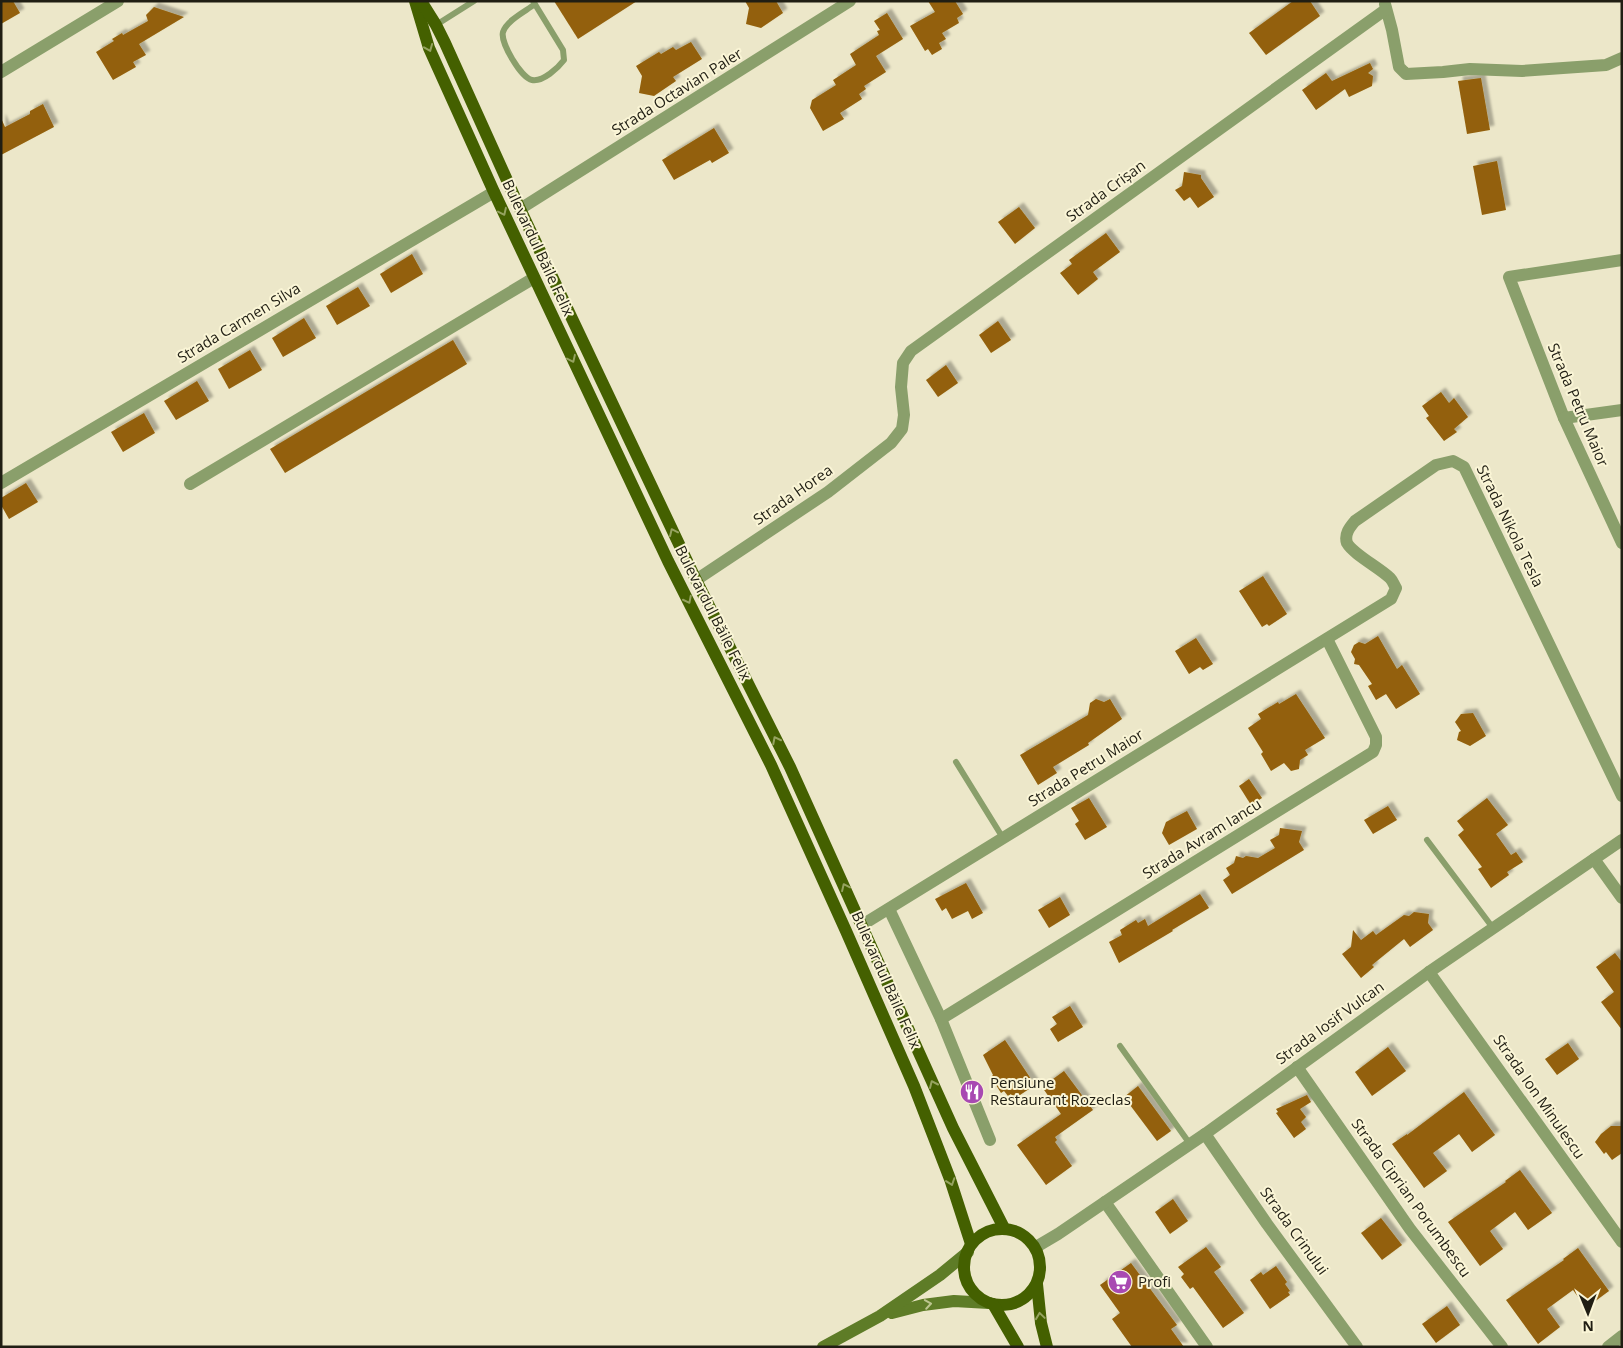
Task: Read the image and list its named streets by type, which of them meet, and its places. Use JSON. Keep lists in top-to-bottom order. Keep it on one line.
{"streets":{"main road":["Bulevardul Băile Felix"],"street":["Strada Octavian Paler","Strada Crișan","Strada Carmen Silva","Strada Petru Maior","Strada Horea","Strada Nikola Tesla","Strada Avram Iancu","Strada Iosif Vulcan","Strada Ion Minulescu","Strada Ciprian Porumbescu","Strada Crinului"]},"crossings":[["Strada Octavian Paler","Bulevardul Băile Felix"],["Strada Crișan","Strada Horea"],["Bulevardul Băile Felix","Strada Carmen Silva"],["Bulevardul Băile Felix","Strada Petru Maior"],["Bulevardul Băile Felix","Strada Horea"],["Bulevardul Băile Felix","Strada Iosif Vulcan"],["Strada Petru Maior","Strada Nikola Tesla"],["Strada Petru Maior","Strada Avram Iancu"],["Strada Nikola Tesla","Strada Avram Iancu"],["Strada Iosif Vulcan","Strada Ion Minulescu"],["Strada Iosif Vulcan","Strada Ciprian Porumbescu"],["Strada Iosif Vulcan","Strada Crinului"]],"places":{"restaurant":["Pensiune Restaurant Rozeclas"],"supermarket":["Profi"]},"north":"bottom"}
